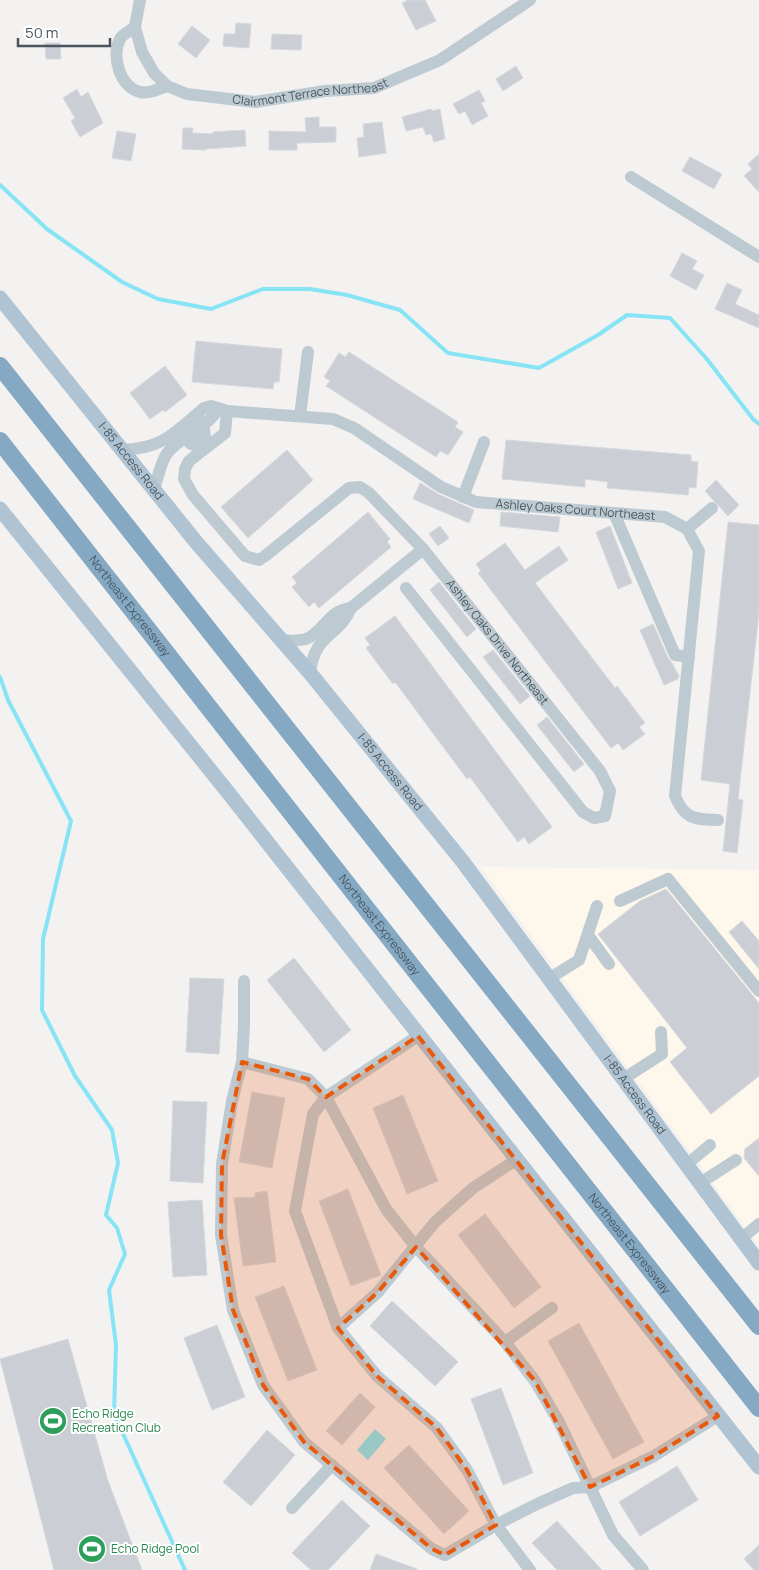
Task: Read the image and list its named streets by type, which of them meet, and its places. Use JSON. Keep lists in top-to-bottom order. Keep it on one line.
{"streets":{"highway":["Northeast Expressway"],"main road":["I-85 Access Road"],"street":["Clairmont Terrace Northeast","Ashley Oaks Court Northeast","Ashley Oaks Drive Northeast"]},"crossings":[["I-85 Access Road","Ashley Oaks Court Northeast"],["Ashley Oaks Court Northeast","Ashley Oaks Drive Northeast"]],"places":{"sports":["Echo Ridge Recreation Club","Echo Ridge Pool"]},"scale_bar":"50 m"}
